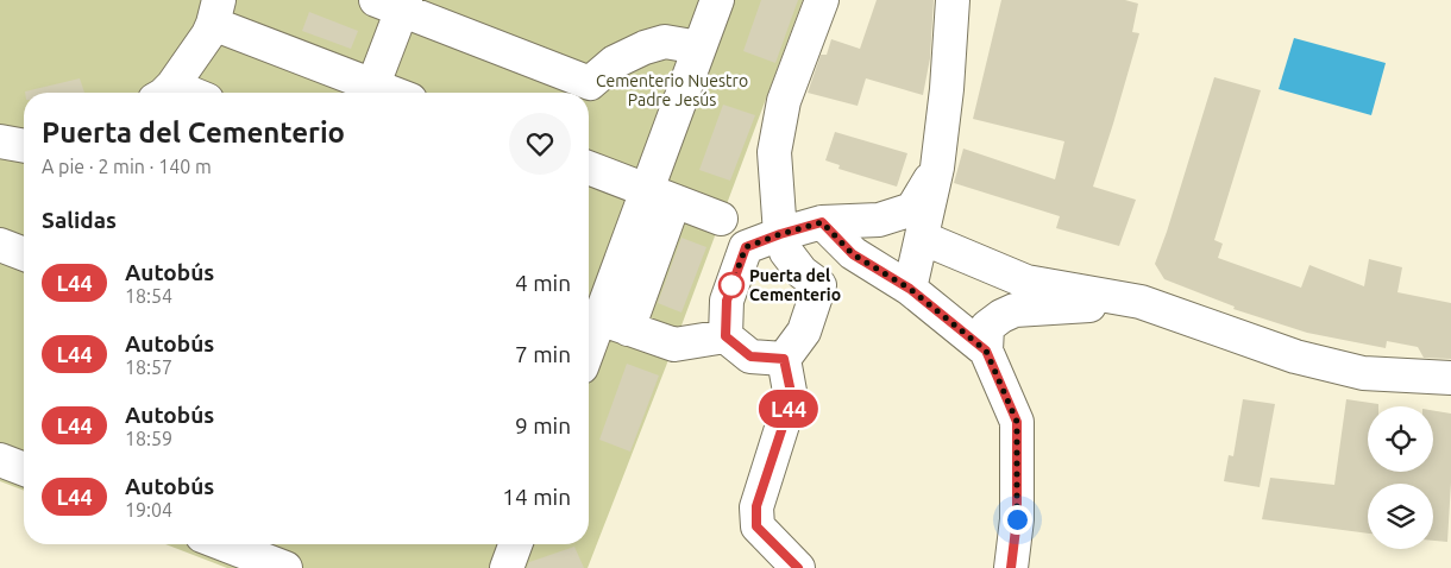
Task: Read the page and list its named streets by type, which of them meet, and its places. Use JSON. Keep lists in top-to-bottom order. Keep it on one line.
{"parks":["Cementerio Nuestro Padre Jesús"],"places":["Puerta del Cementerio"],"lines":["bus line L44"],"page":{"on_map":"L44","heading":[["Puerta del Cementerio","A pie · 2 min · 140 m"],"Salidas"],"list":[{"mark":"L44","name":"Autobús","note":"18:54","value":"4 min"},{"mark":"L44","name":"Autobús","note":"18:57","value":"7 min"},{"mark":"L44","name":"Autobús","note":"18:59","value":"9 min"},{"mark":"L44","name":"Autobús","note":"19:04","value":"14 min"}]}}
